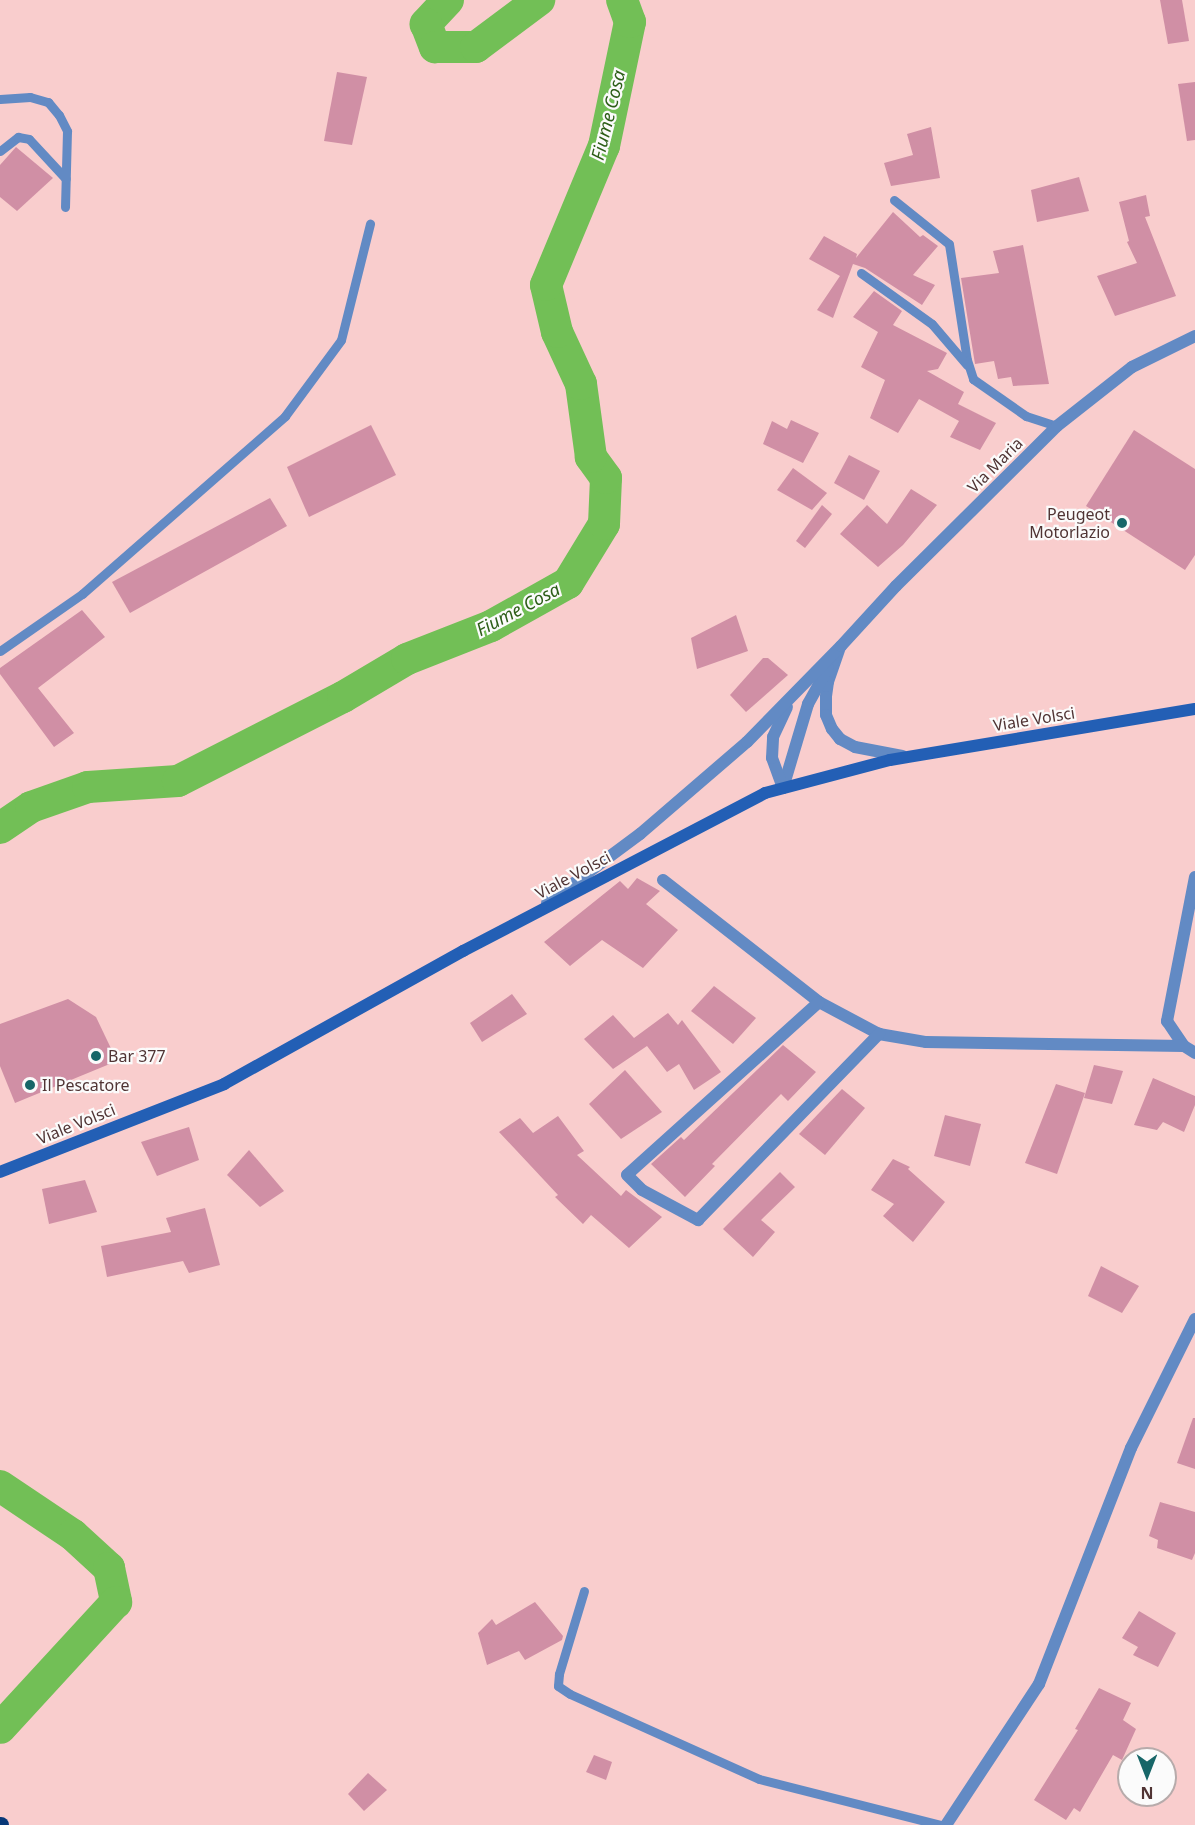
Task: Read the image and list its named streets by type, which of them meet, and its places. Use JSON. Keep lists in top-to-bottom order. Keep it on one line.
{"streets":{"main road":["Viale Volsci"],"street":["Via Maria"]},"water":["Fiume Cosa"],"places":["Peugeot Motorlazio","Bar 377","Il Pescatore"],"north":"bottom"}
